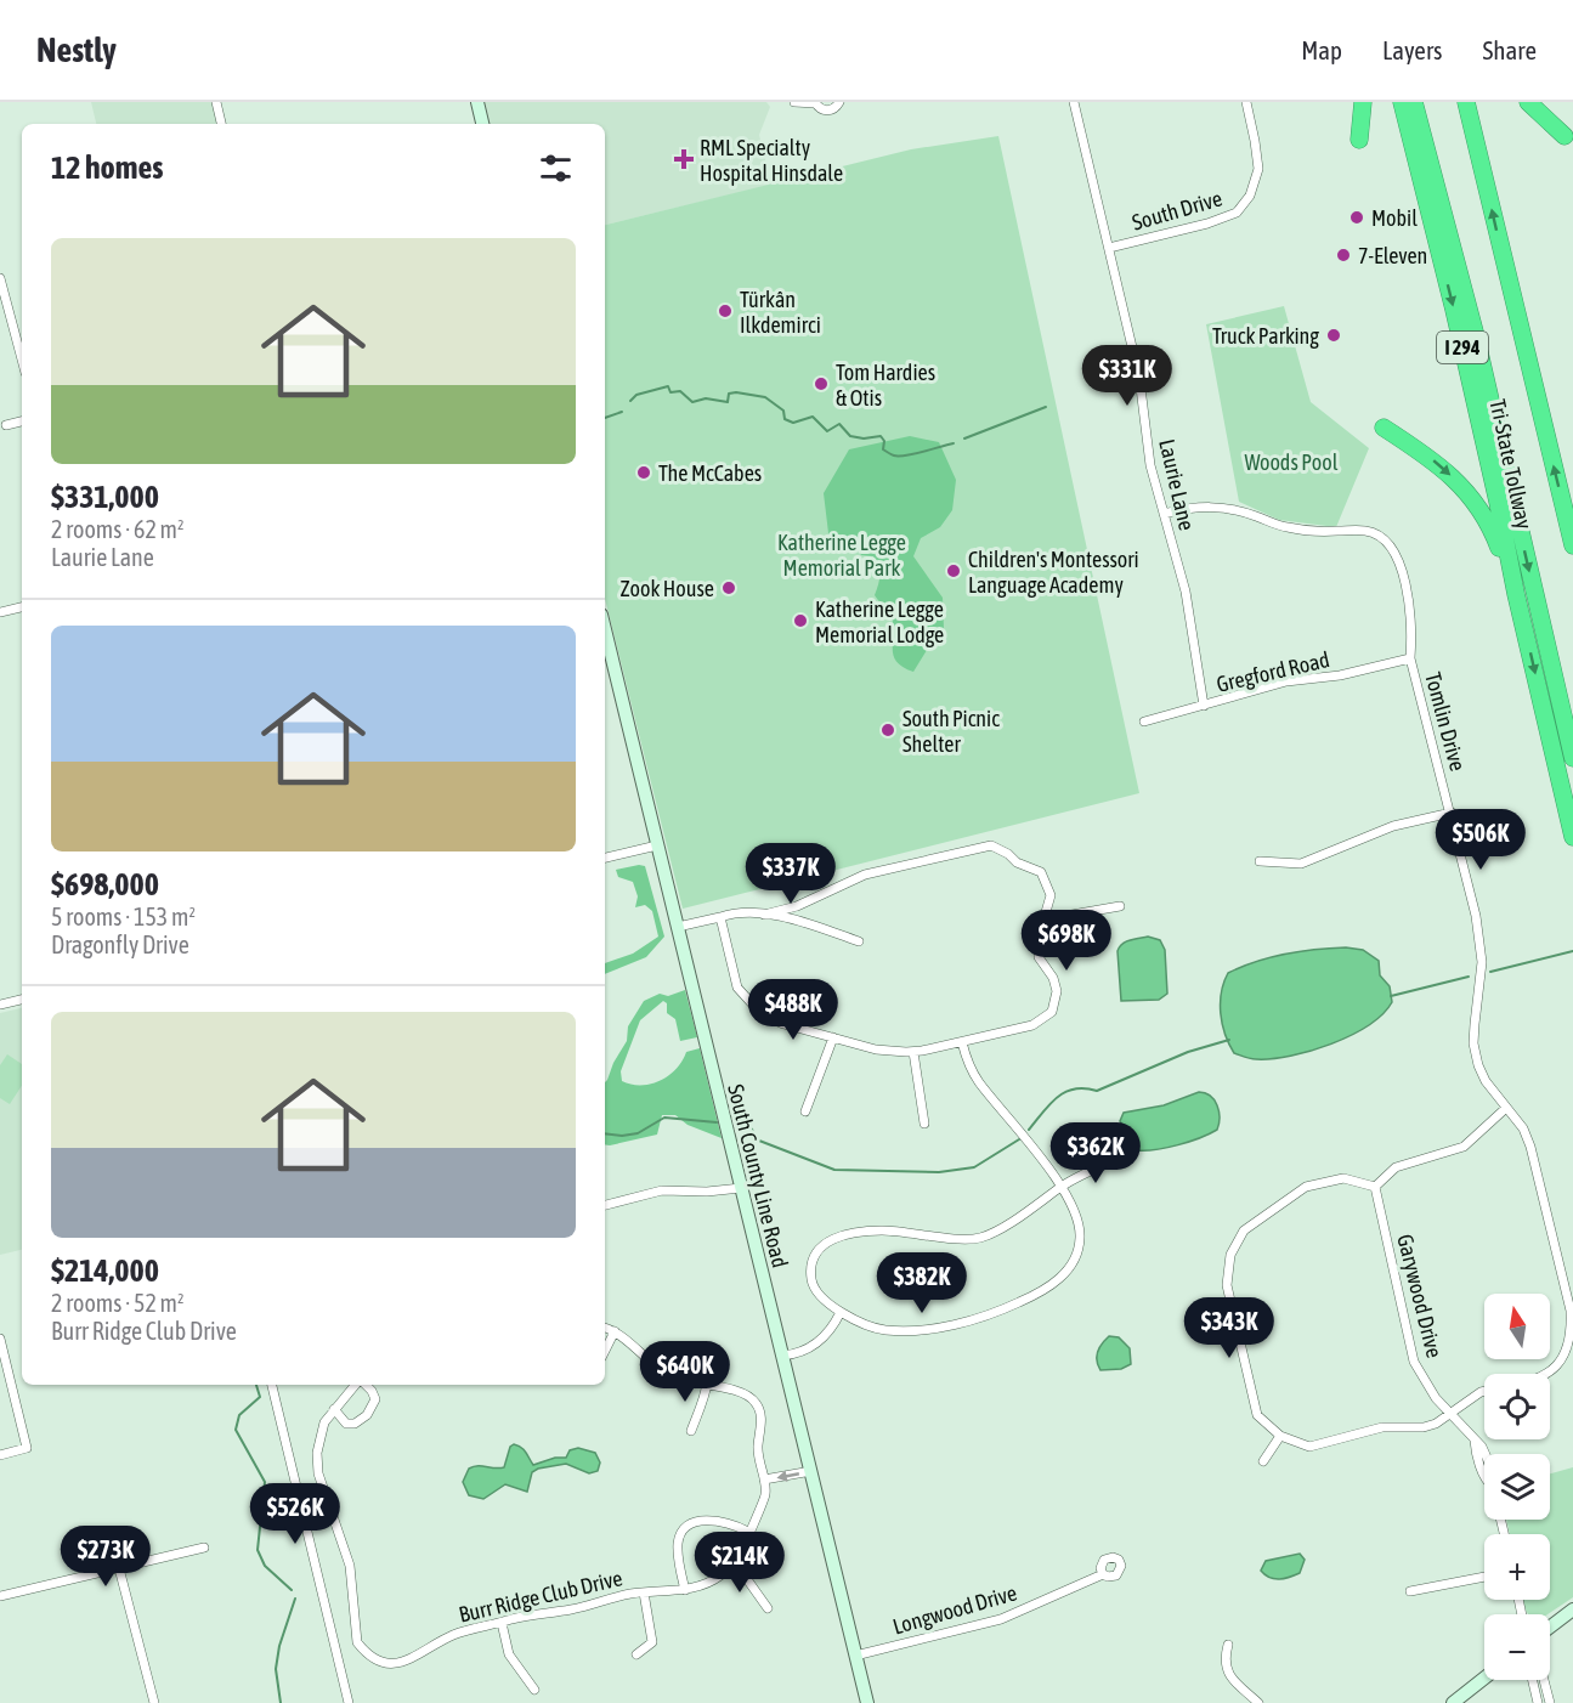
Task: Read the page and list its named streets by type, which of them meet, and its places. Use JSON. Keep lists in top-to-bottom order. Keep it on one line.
{"streets":{"highway":["I 294","Tri-State Tollway"],"main road":["South County Line Road"],"street":["South Drive","Laurie Lane","Gregford Road","Tomlin Drive","Garywood Drive","Burr Ridge Club Drive","Longwood Drive"]},"crossings":[["South Drive","Laurie Lane"],["Laurie Lane","Gregford Road"],["Laurie Lane","Tomlin Drive"],["Gregford Road","Tomlin Drive"],["South County Line Road","Longwood Drive"]],"parks":["Woods Pool","Katherine Legge Memorial Park"],"places":{"health":["RML Specialty Hospital Hinsdale"],"other":["Mobil","7-Eleven","Türkân Ilkdemirci","Truck Parking","Tom Hardies & Otis","The McCabes","Children's Montessori Language Academy","Zook House","Katherine Legge Memorial Lodge","South Picnic Shelter"]},"north":"top","page":{"header":"Nestly","nav":["Map","Layers","Share"],"heading":"12 homes","list":[{"name":"$331,000","note":"2 rooms · 62 m² · Laurie Lane"},{"name":"$698,000","note":"5 rooms · 153 m² · Dragonfly Drive"},{"name":"$214,000","note":"2 rooms · 52 m² · Burr Ridge Club Drive"}],"price":["$331K","$506K","$337K","$698K","$488K","$362K","$382K","$343K","$640K","$526K","$273K","$214K"],"map_buttons":["+","−"]}}
